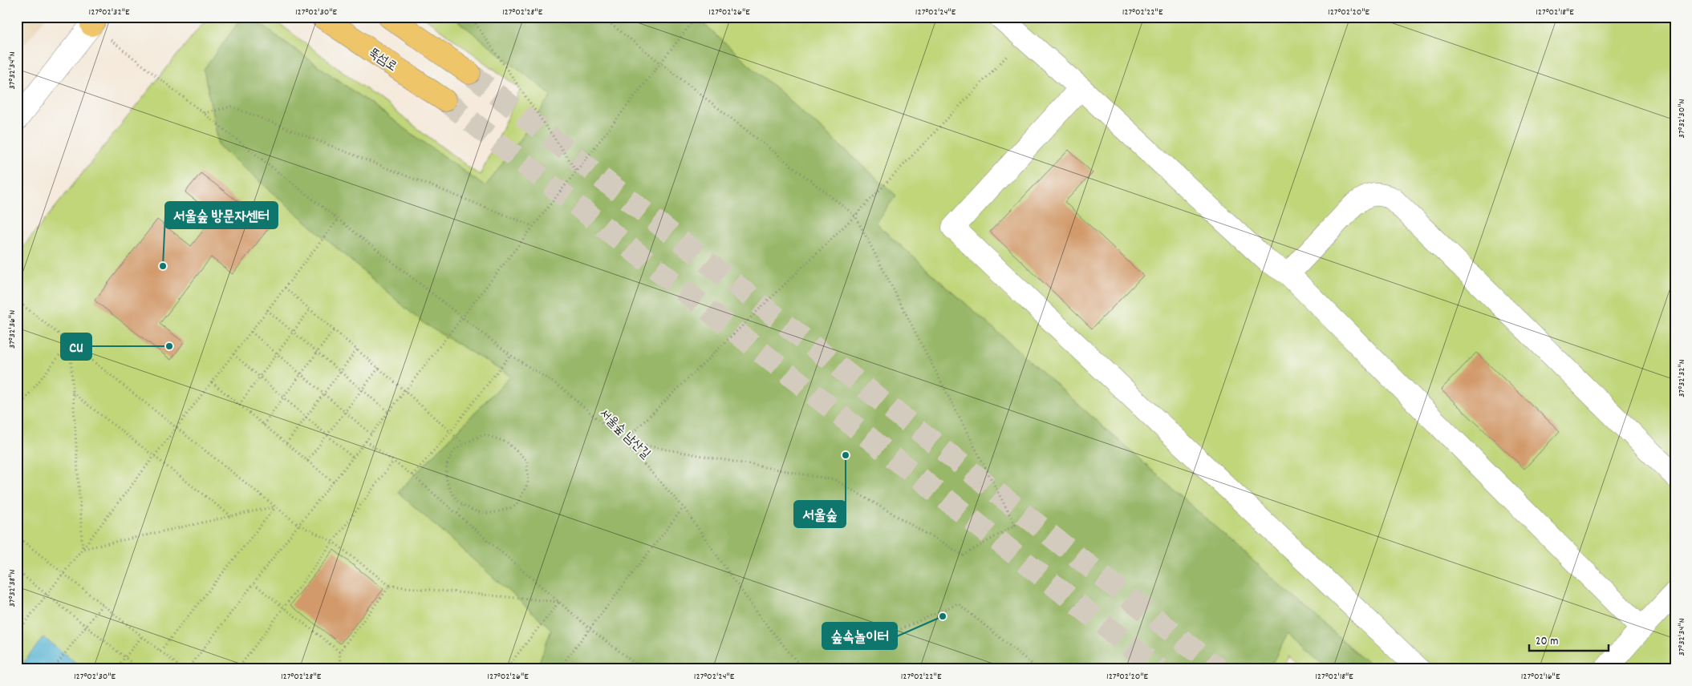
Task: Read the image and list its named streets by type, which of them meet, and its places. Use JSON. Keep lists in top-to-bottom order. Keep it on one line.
{"streets":{"main road":["뚝섬로"],"path":["서울숲 남산길"]},"places":["서울숲 방문자센터","CU","서울숲","숲속놀이터"],"scale_bar":"20 m","coordinates":["127°02'32\"E","127°02'30\"E","127°02'28\"E","127°02'26\"E","127°02'24\"E","127°02'22\"E","127°02'20\"E","127°02'18\"E","37°32'34\"N","37°32'30\"N","37°32'36\"N","37°32'32\"N","37°32'38\"N","127°02'16\"E"]}
